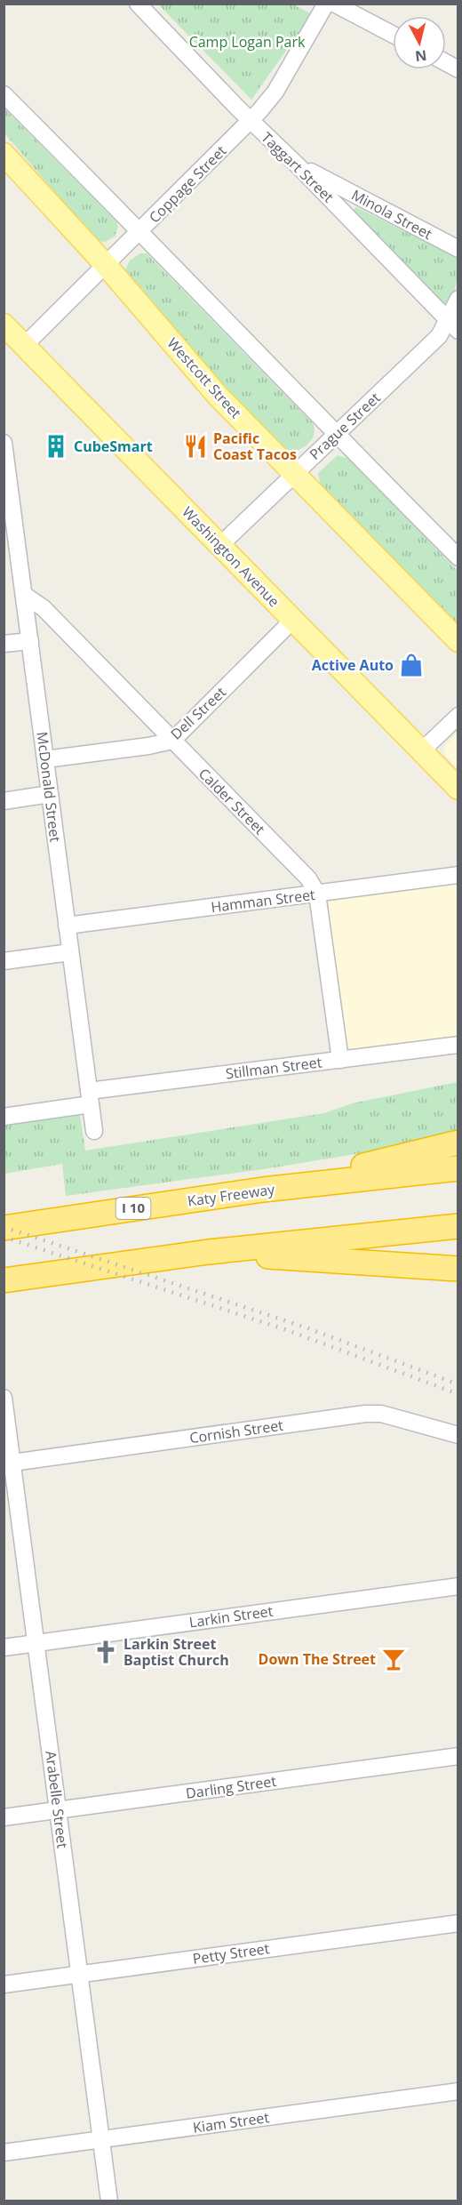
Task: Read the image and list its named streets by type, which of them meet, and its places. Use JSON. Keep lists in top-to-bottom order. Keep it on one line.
{"streets":{"highway":["Katy Freeway","I 10"],"main road":["Westcott Street","Washington Avenue"],"street":["Taggart Street","Coppage Street","Minola Street","Prague Street","Dell Street","McDonald Street","Calder Street","Hamman Street","Stillman Street","Cornish Street","Larkin Street","Darling Street","Arabelle Street","Petty Street","Kiam Street"]},"crossings":[["Taggart Street","Coppage Street"],["Taggart Street","Minola Street"],["Taggart Street","Prague Street"],["Coppage Street","Westcott Street"],["Coppage Street","Washington Avenue"],["Westcott Street","Prague Street"],["Prague Street","Washington Avenue"],["Washington Avenue","Dell Street"],["Dell Street","McDonald Street"],["Dell Street","Calder Street"],["McDonald Street","Calder Street"],["McDonald Street","Hamman Street"],["McDonald Street","Stillman Street"],["Calder Street","Hamman Street"],["Calder Street","Stillman Street"],["Cornish Street","Arabelle Street"],["Larkin Street","Arabelle Street"],["Darling Street","Arabelle Street"],["Arabelle Street","Petty Street"],["Arabelle Street","Kiam Street"]],"parks":["Camp Logan Park"],"places":{"building":["CubeSmart"],"restaurant":["Pacific Coast Tacos"],"shop":["Active Auto"],"church":["Larkin Street Baptist Church"],"bar":["Down The Street"]},"north":"bottom"}
